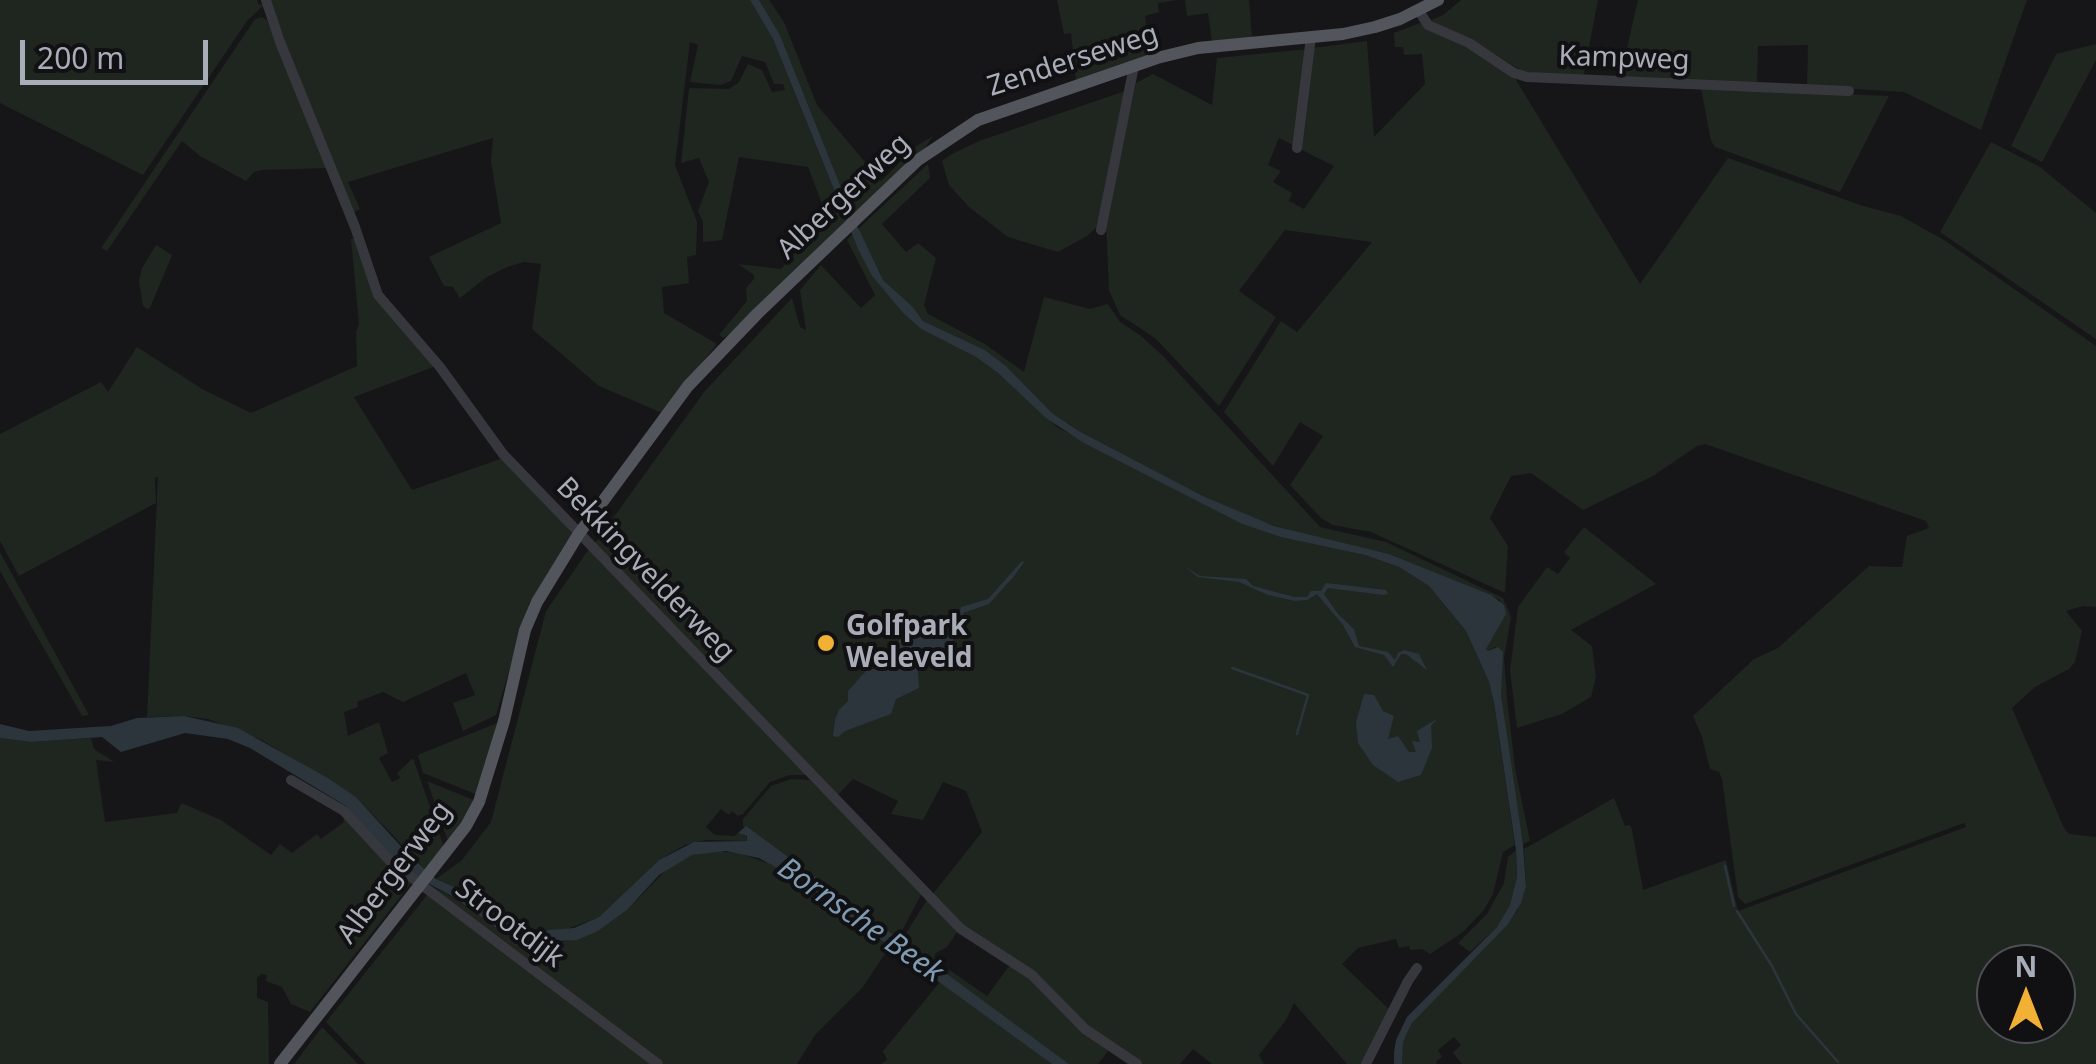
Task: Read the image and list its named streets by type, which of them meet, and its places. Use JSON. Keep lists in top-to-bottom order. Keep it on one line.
{"streets":{"main road":["Zenderseweg","Albergerweg"],"street":["Kampweg","Bekkingvelderweg","Strootdijk"]},"crossings":[["Kampweg","Zenderseweg"],["Zenderseweg","Albergerweg"],["Albergerweg","Bekkingvelderweg"],["Albergerweg","Strootdijk"]],"water":["Bornsche Beek"],"places":["Golfpark Weleveld"],"scale_bar":"200 m","north":"top"}
